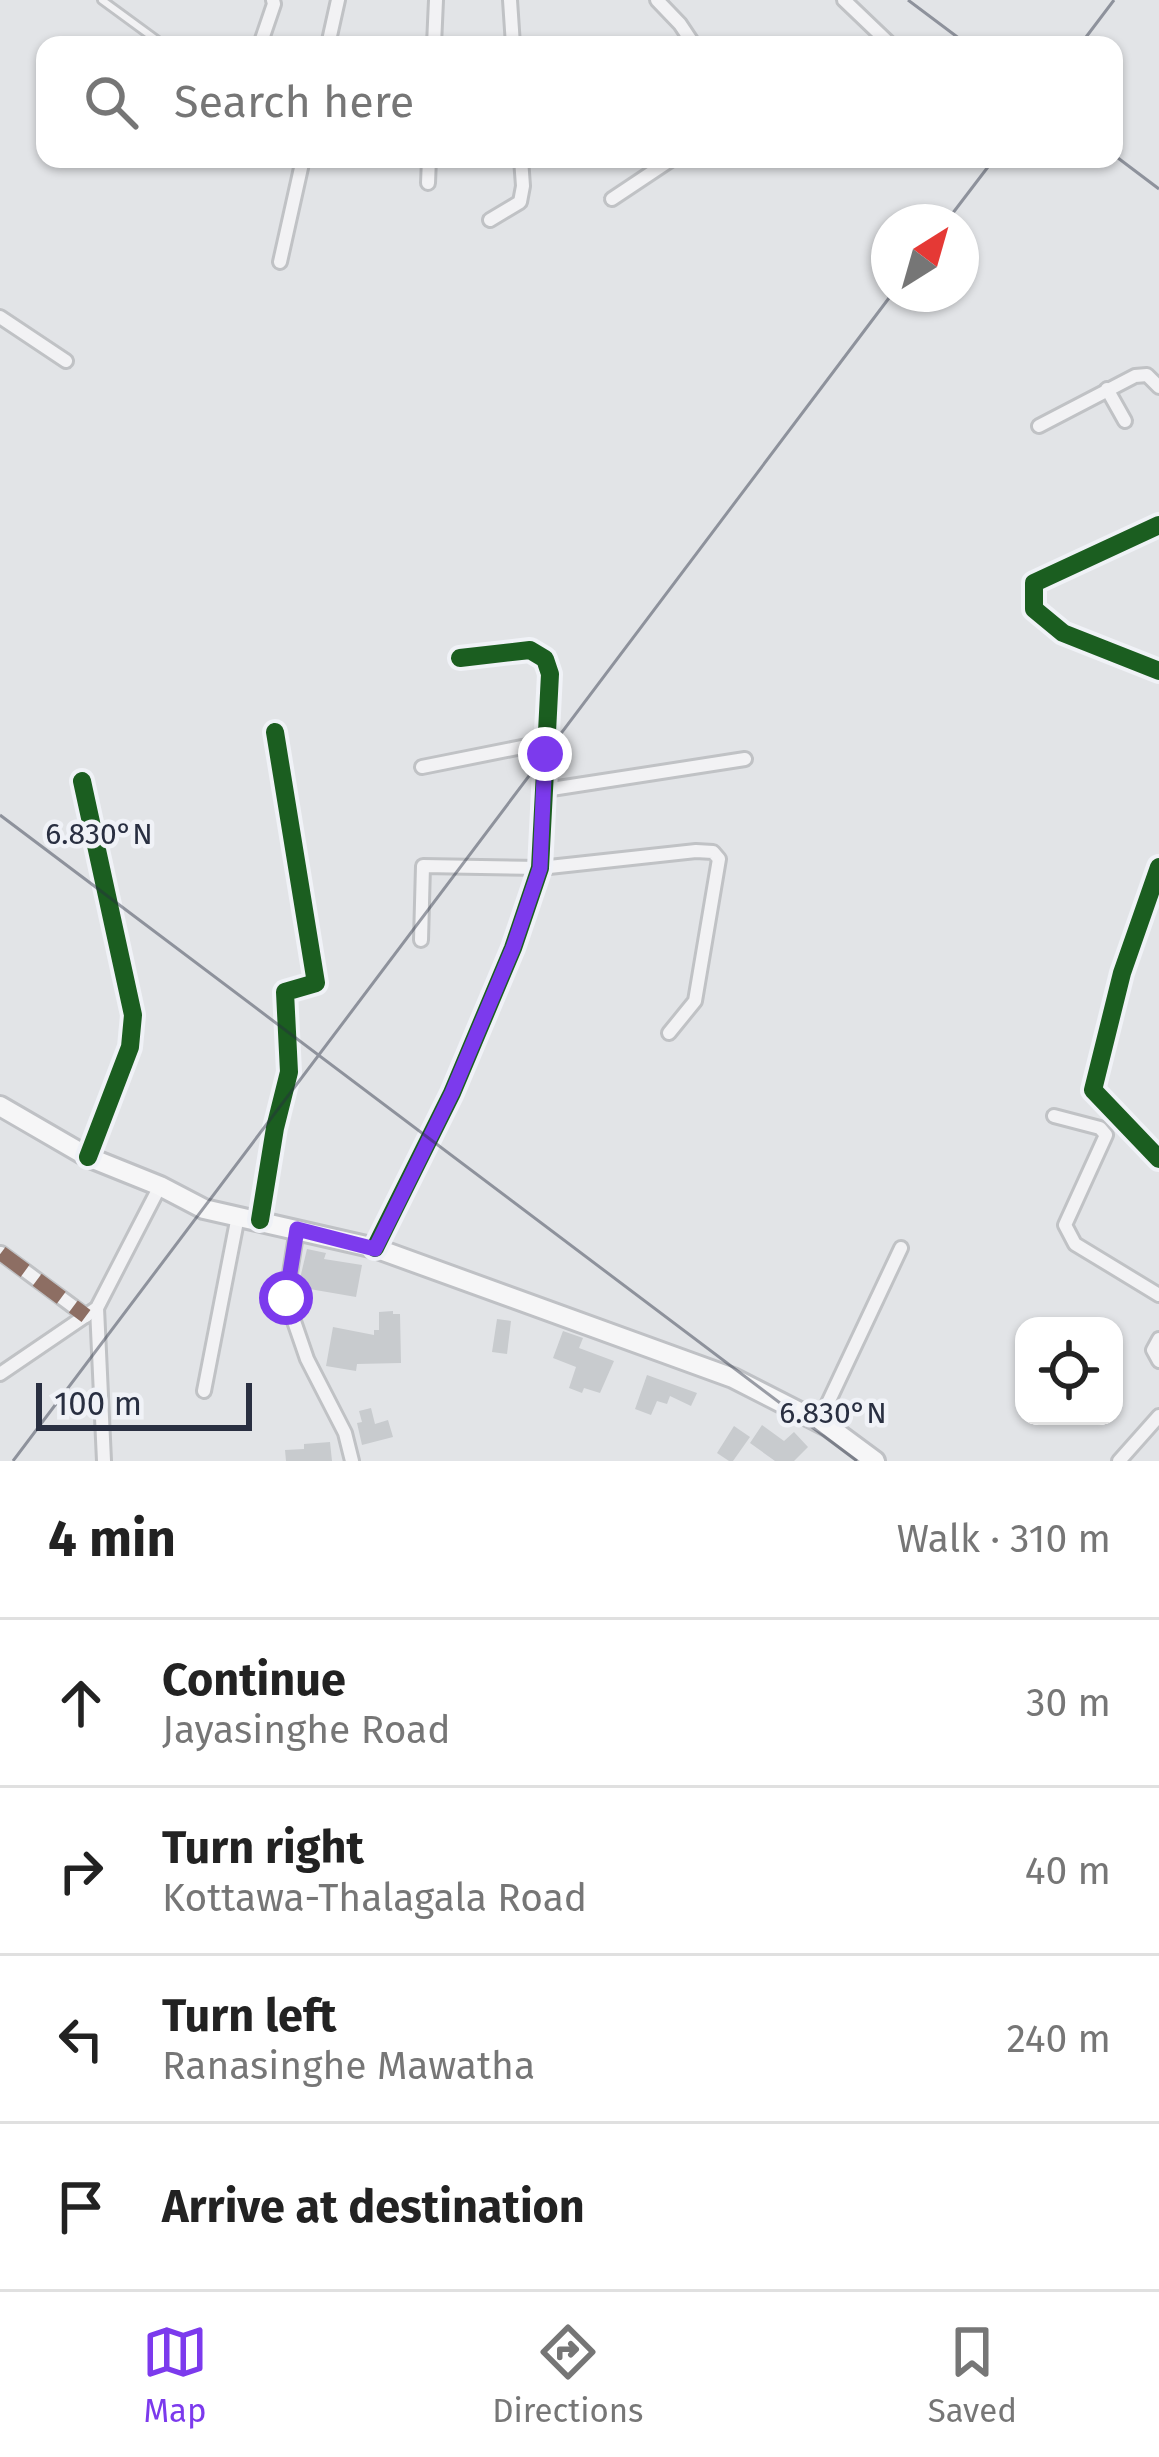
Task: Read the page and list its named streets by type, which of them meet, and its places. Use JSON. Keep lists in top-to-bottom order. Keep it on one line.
{"scale_bar":"100 m","north":"top right","page":{"search":"Search here","scale":"100 m","heading":["4 min","Walk · 310 m"],"list":[["Continue","Jayasinghe Road","30 m"],["Turn right","Kottawa-Thalagala Road","40 m"],["Turn left","Ranasinghe Mawatha","240 m"],"Arrive at destination"],"nav":["Map","Directions","Saved"]},"coordinates":["6.830°N"]}
